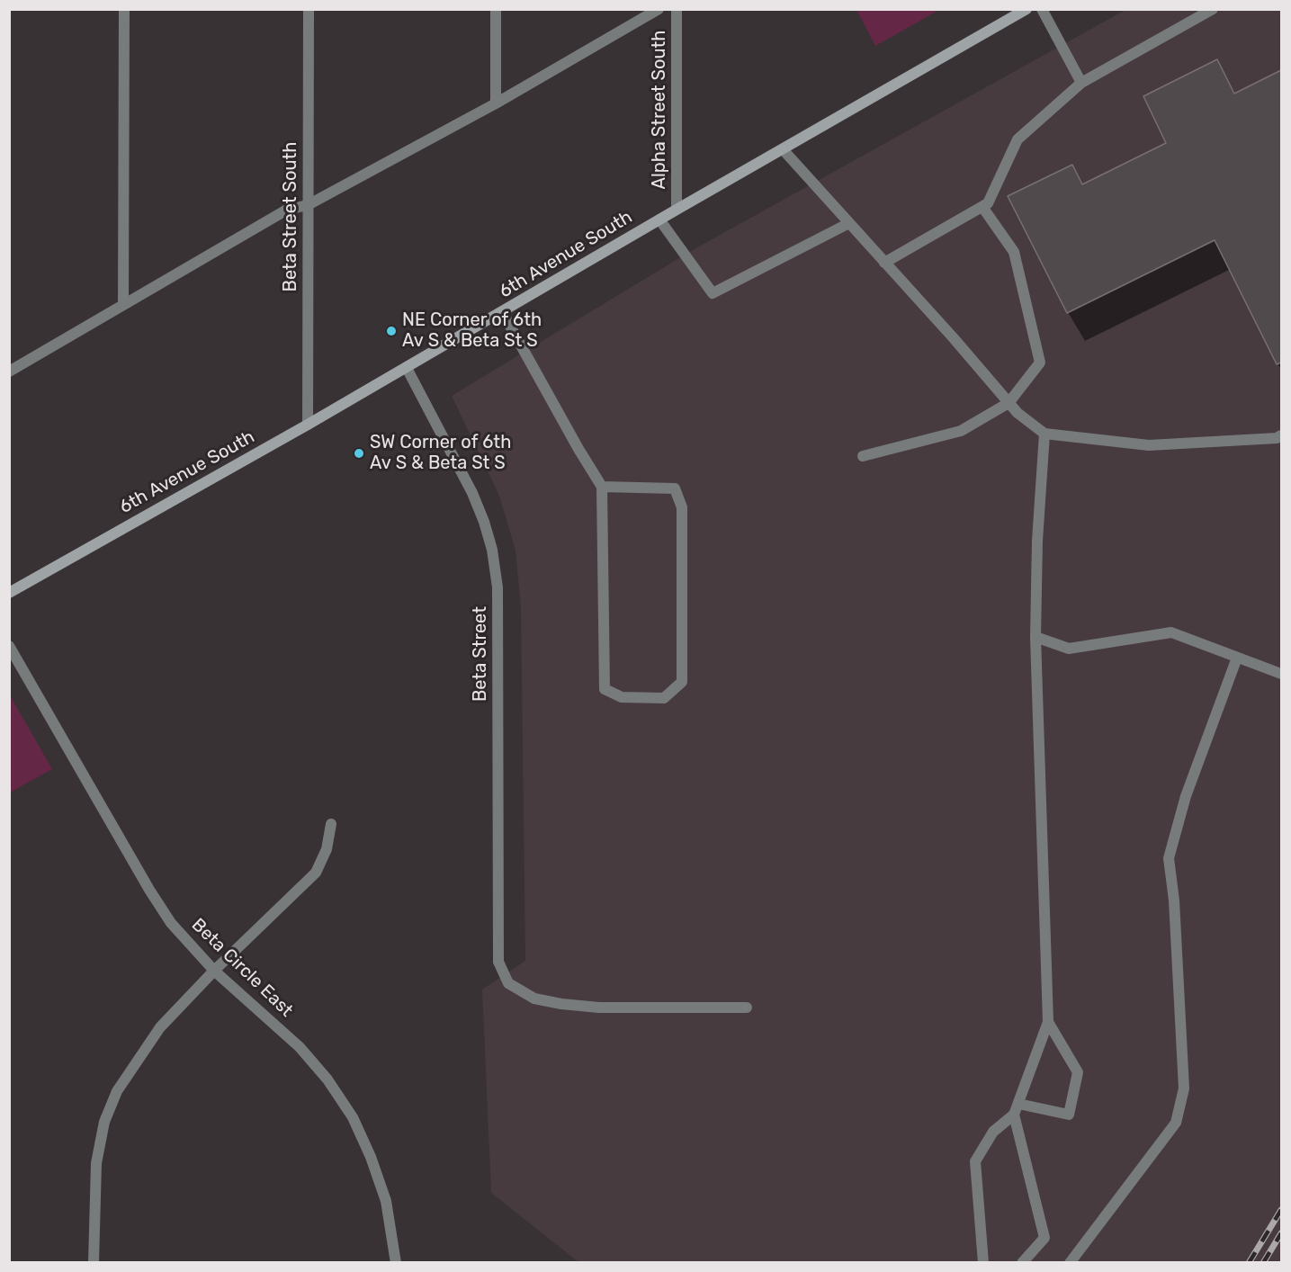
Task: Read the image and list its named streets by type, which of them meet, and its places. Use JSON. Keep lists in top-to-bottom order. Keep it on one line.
{"streets":{"main road":["6th Avenue South"],"street":["Alpha Street South","Beta Street South","Beta Street","Beta Circle East"]},"crossings":[["Alpha Street South","6th Avenue South"],["Beta Street South","6th Avenue South"],["6th Avenue South","Beta Street"]],"places":["NE Corner of 6th Av S & Beta St S","SW Corner of 6th Av S & Beta St S"]}
